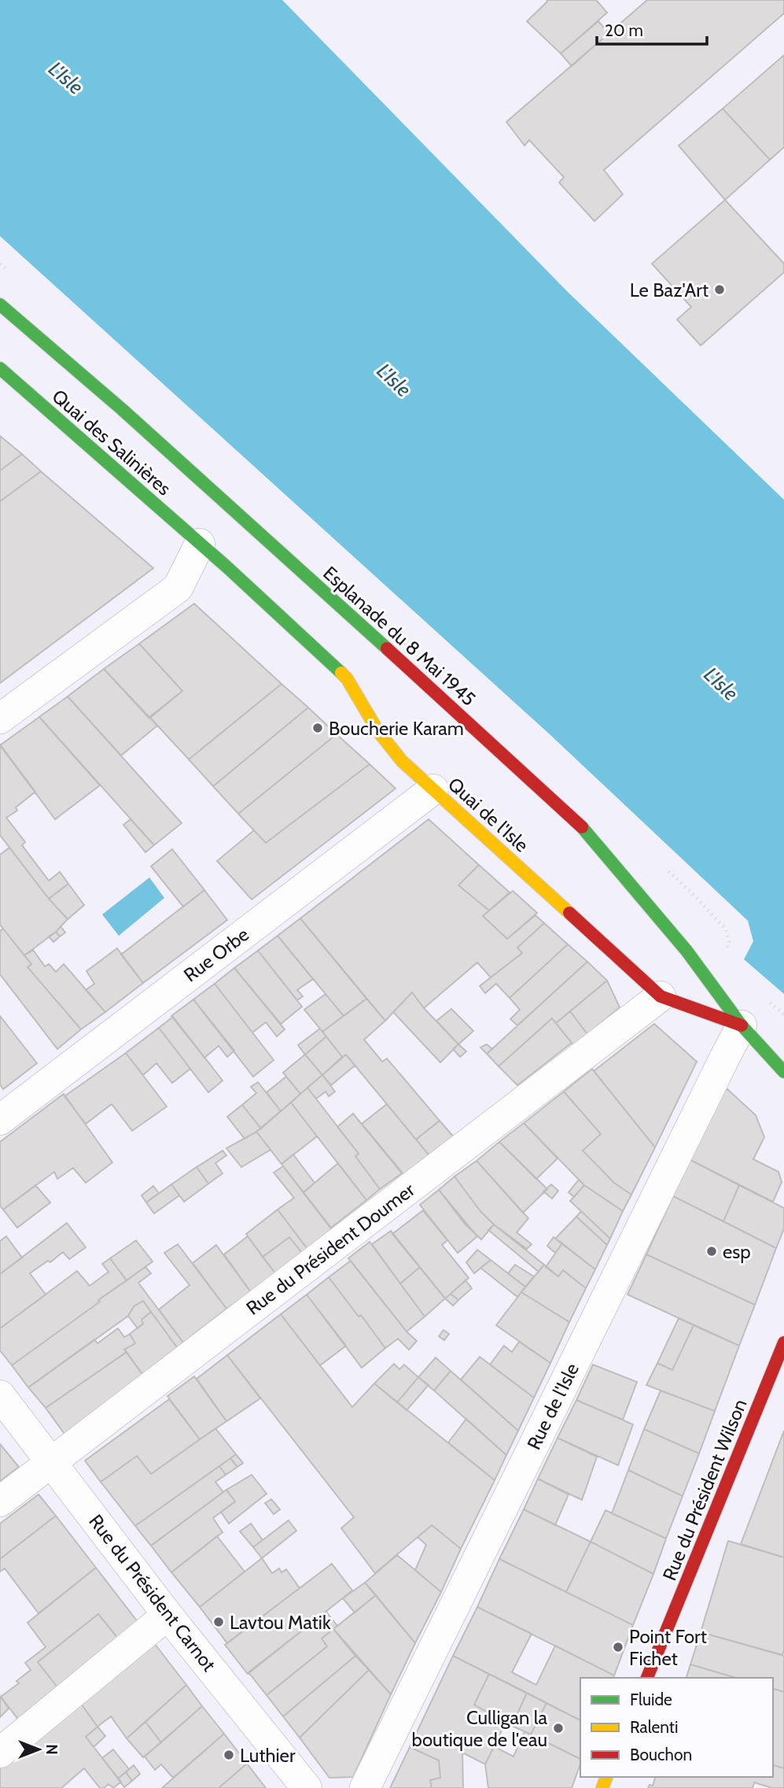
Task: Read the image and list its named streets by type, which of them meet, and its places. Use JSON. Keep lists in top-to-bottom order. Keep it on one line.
{"streets":{"main road":["Quai des Salinières","Esplanade du 8 Mai 1945","Quai de l'Isle","Rue du Président Wilson"],"street":["Rue Orbe","Rue du Président Doumer","Rue de l'Isle","Rue du Président Carnot"]},"crossings":[["Quai des Salinières","Quai de l'Isle"],["Esplanade du 8 Mai 1945","Quai de l'Isle"],["Esplanade du 8 Mai 1945","Rue de l'Isle"],["Quai de l'Isle","Rue Orbe"],["Quai de l'Isle","Rue du Président Doumer"],["Quai de l'Isle","Rue de l'Isle"],["Rue du Président Doumer","Rue du Président Carnot"]],"water":["L'Isle"],"places":["Le Baz'Art","Boucherie Karam","esp","Lavtou Matik","Point Fort Fichet","Culligan la boutique de l'eau","Luthier"],"legend":["Fluide","Ralenti","Bouchon"],"scale_bar":"20 m","north":"right"}
